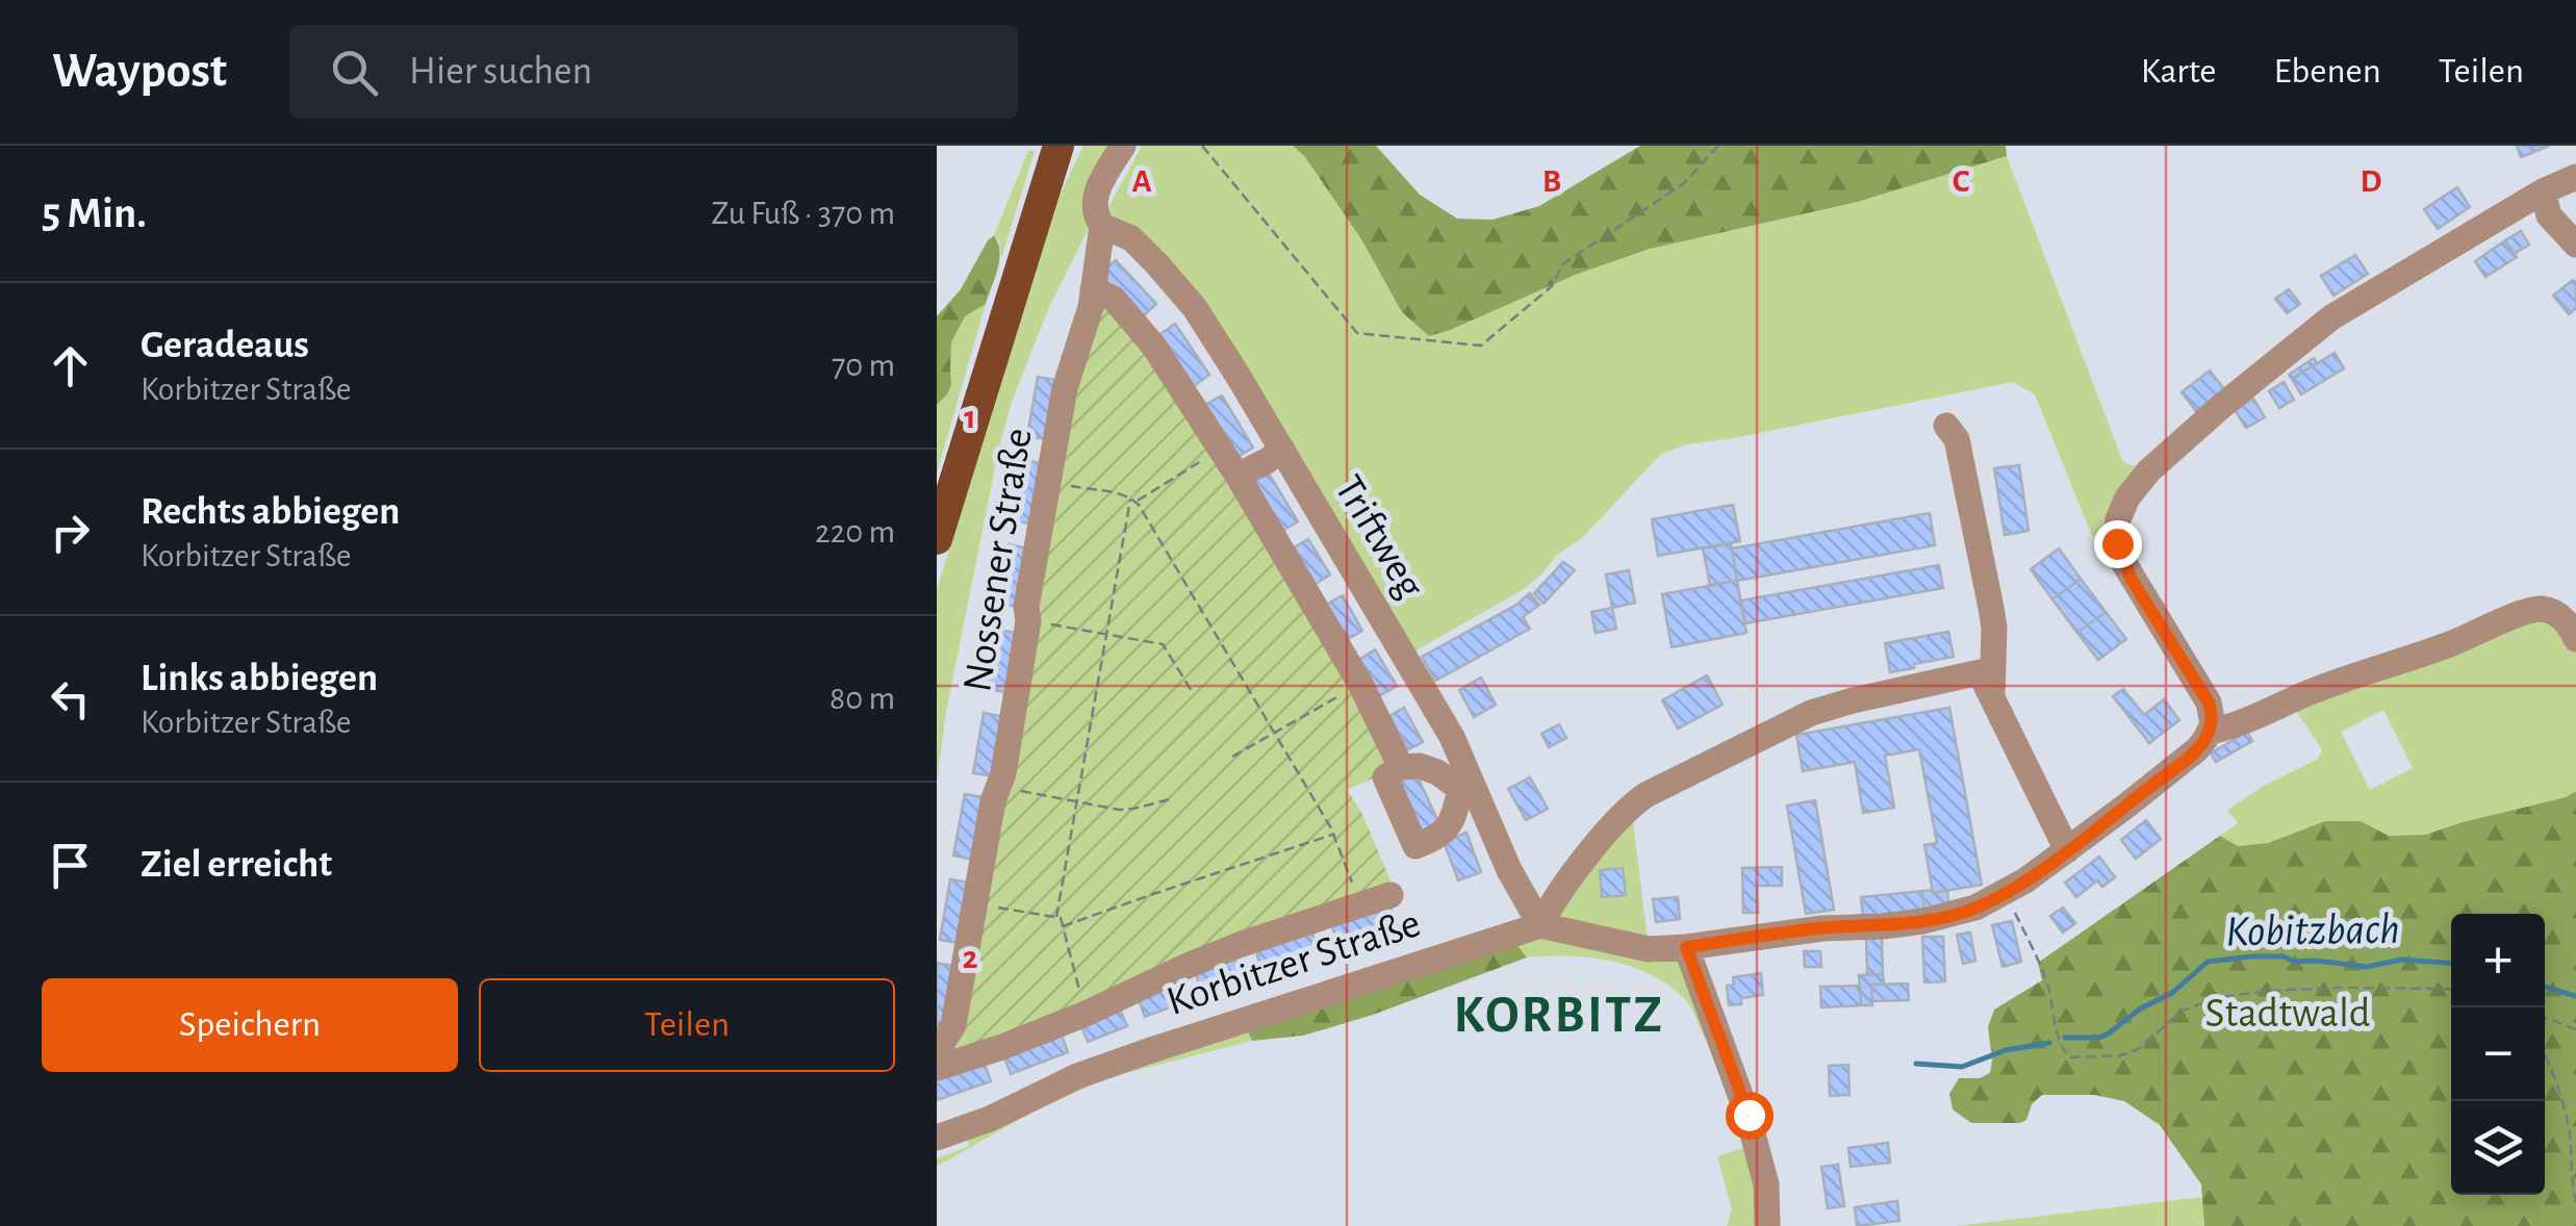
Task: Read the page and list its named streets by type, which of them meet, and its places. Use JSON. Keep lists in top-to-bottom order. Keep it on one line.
{"streets":{"street":["Triftweg","Nossener Straße","Korbitzer Straße"]},"crossings":[["Triftweg","Nossener Straße"],["Triftweg","Korbitzer Straße"]],"districts":["KORBITZ"],"water":["Kobitzbach"],"parks":["Stadtwald"],"page":{"header":"Waypost","search":"Hier suchen","nav":["Karte","Ebenen","Teilen"],"heading":["5 Min.","Zu Fuß · 370 m"],"list":[["Geradeaus","Korbitzer Straße","70 m"],["Rechts abbiegen","Korbitzer Straße","220 m"],["Links abbiegen","Korbitzer Straße","80 m"],"Ziel erreicht"],"map_buttons":["+","−"],"buttons":["Speichern","Teilen"]},"grid":{"columns":["A","B","C","D"],"rows":["1","2"]}}
